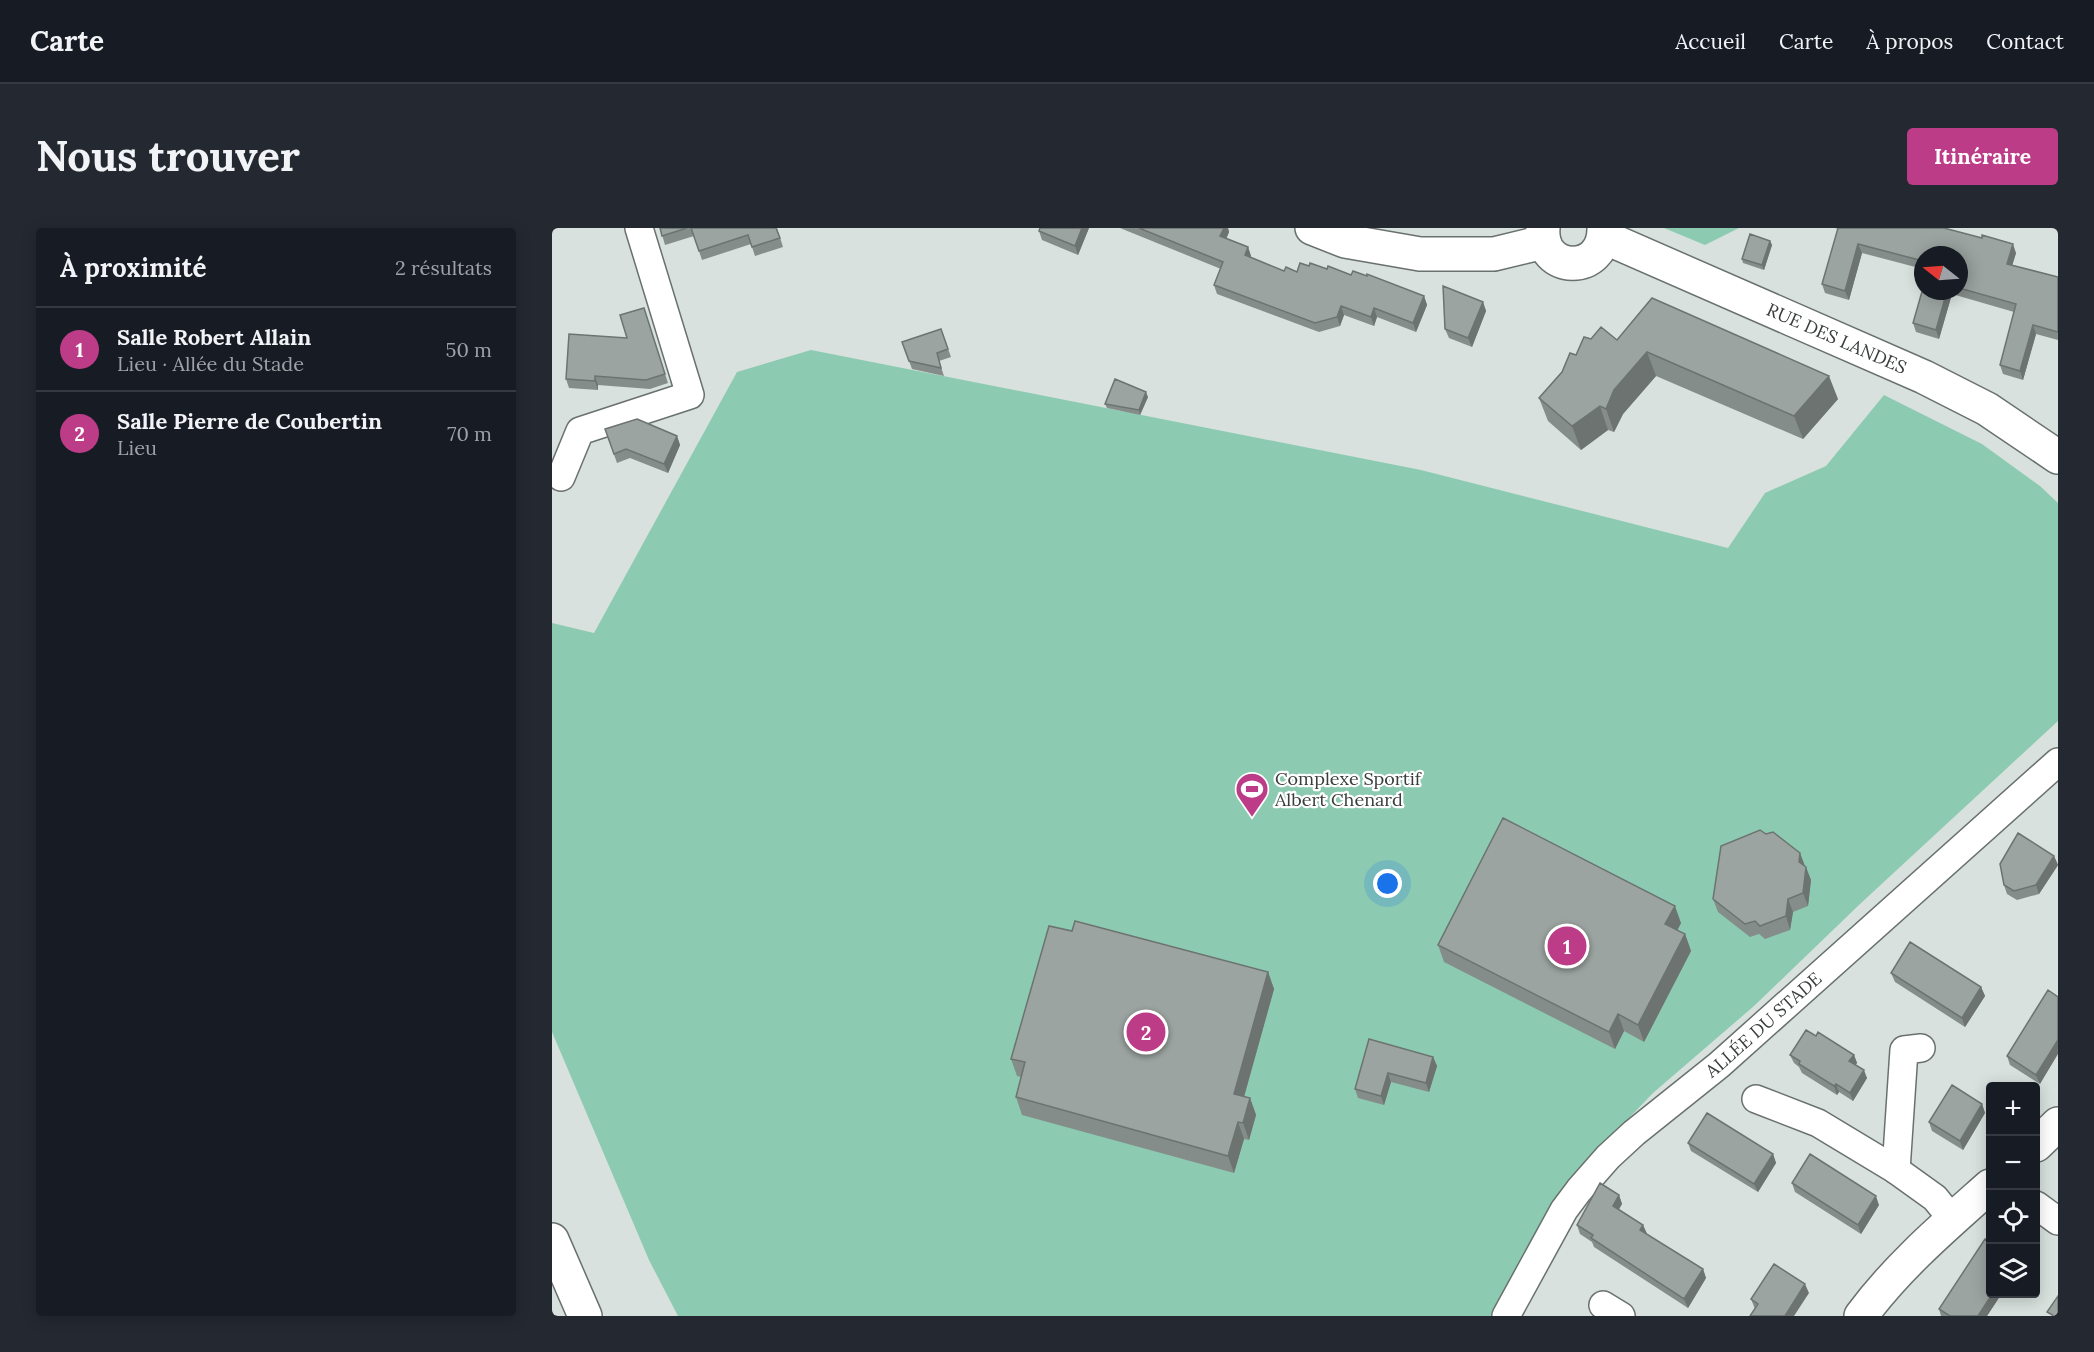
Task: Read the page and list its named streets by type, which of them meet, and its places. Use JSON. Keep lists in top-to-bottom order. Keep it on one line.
{"streets":{"main road":["RUE DES LANDES"],"street":["ALLÉE DU STADE"]},"places":{"sports":["Complexe Sportif Albert Chenard"]},"north":"left","page":{"header":"Carte","nav":["Accueil","Carte","À propos","Contact"],"buttons":"Itinéraire","title":"Nous trouver","heading":["À proximité","2 résultats"],"list":[{"mark":"1","name":"Salle Robert Allain","note":"Lieu · Allée du Stade","value":"50 m"},{"mark":"2","name":"Salle Pierre de Coubertin","note":"Lieu","value":"70 m"}],"pins":["1","2"],"map_buttons":["+","−"]}}
